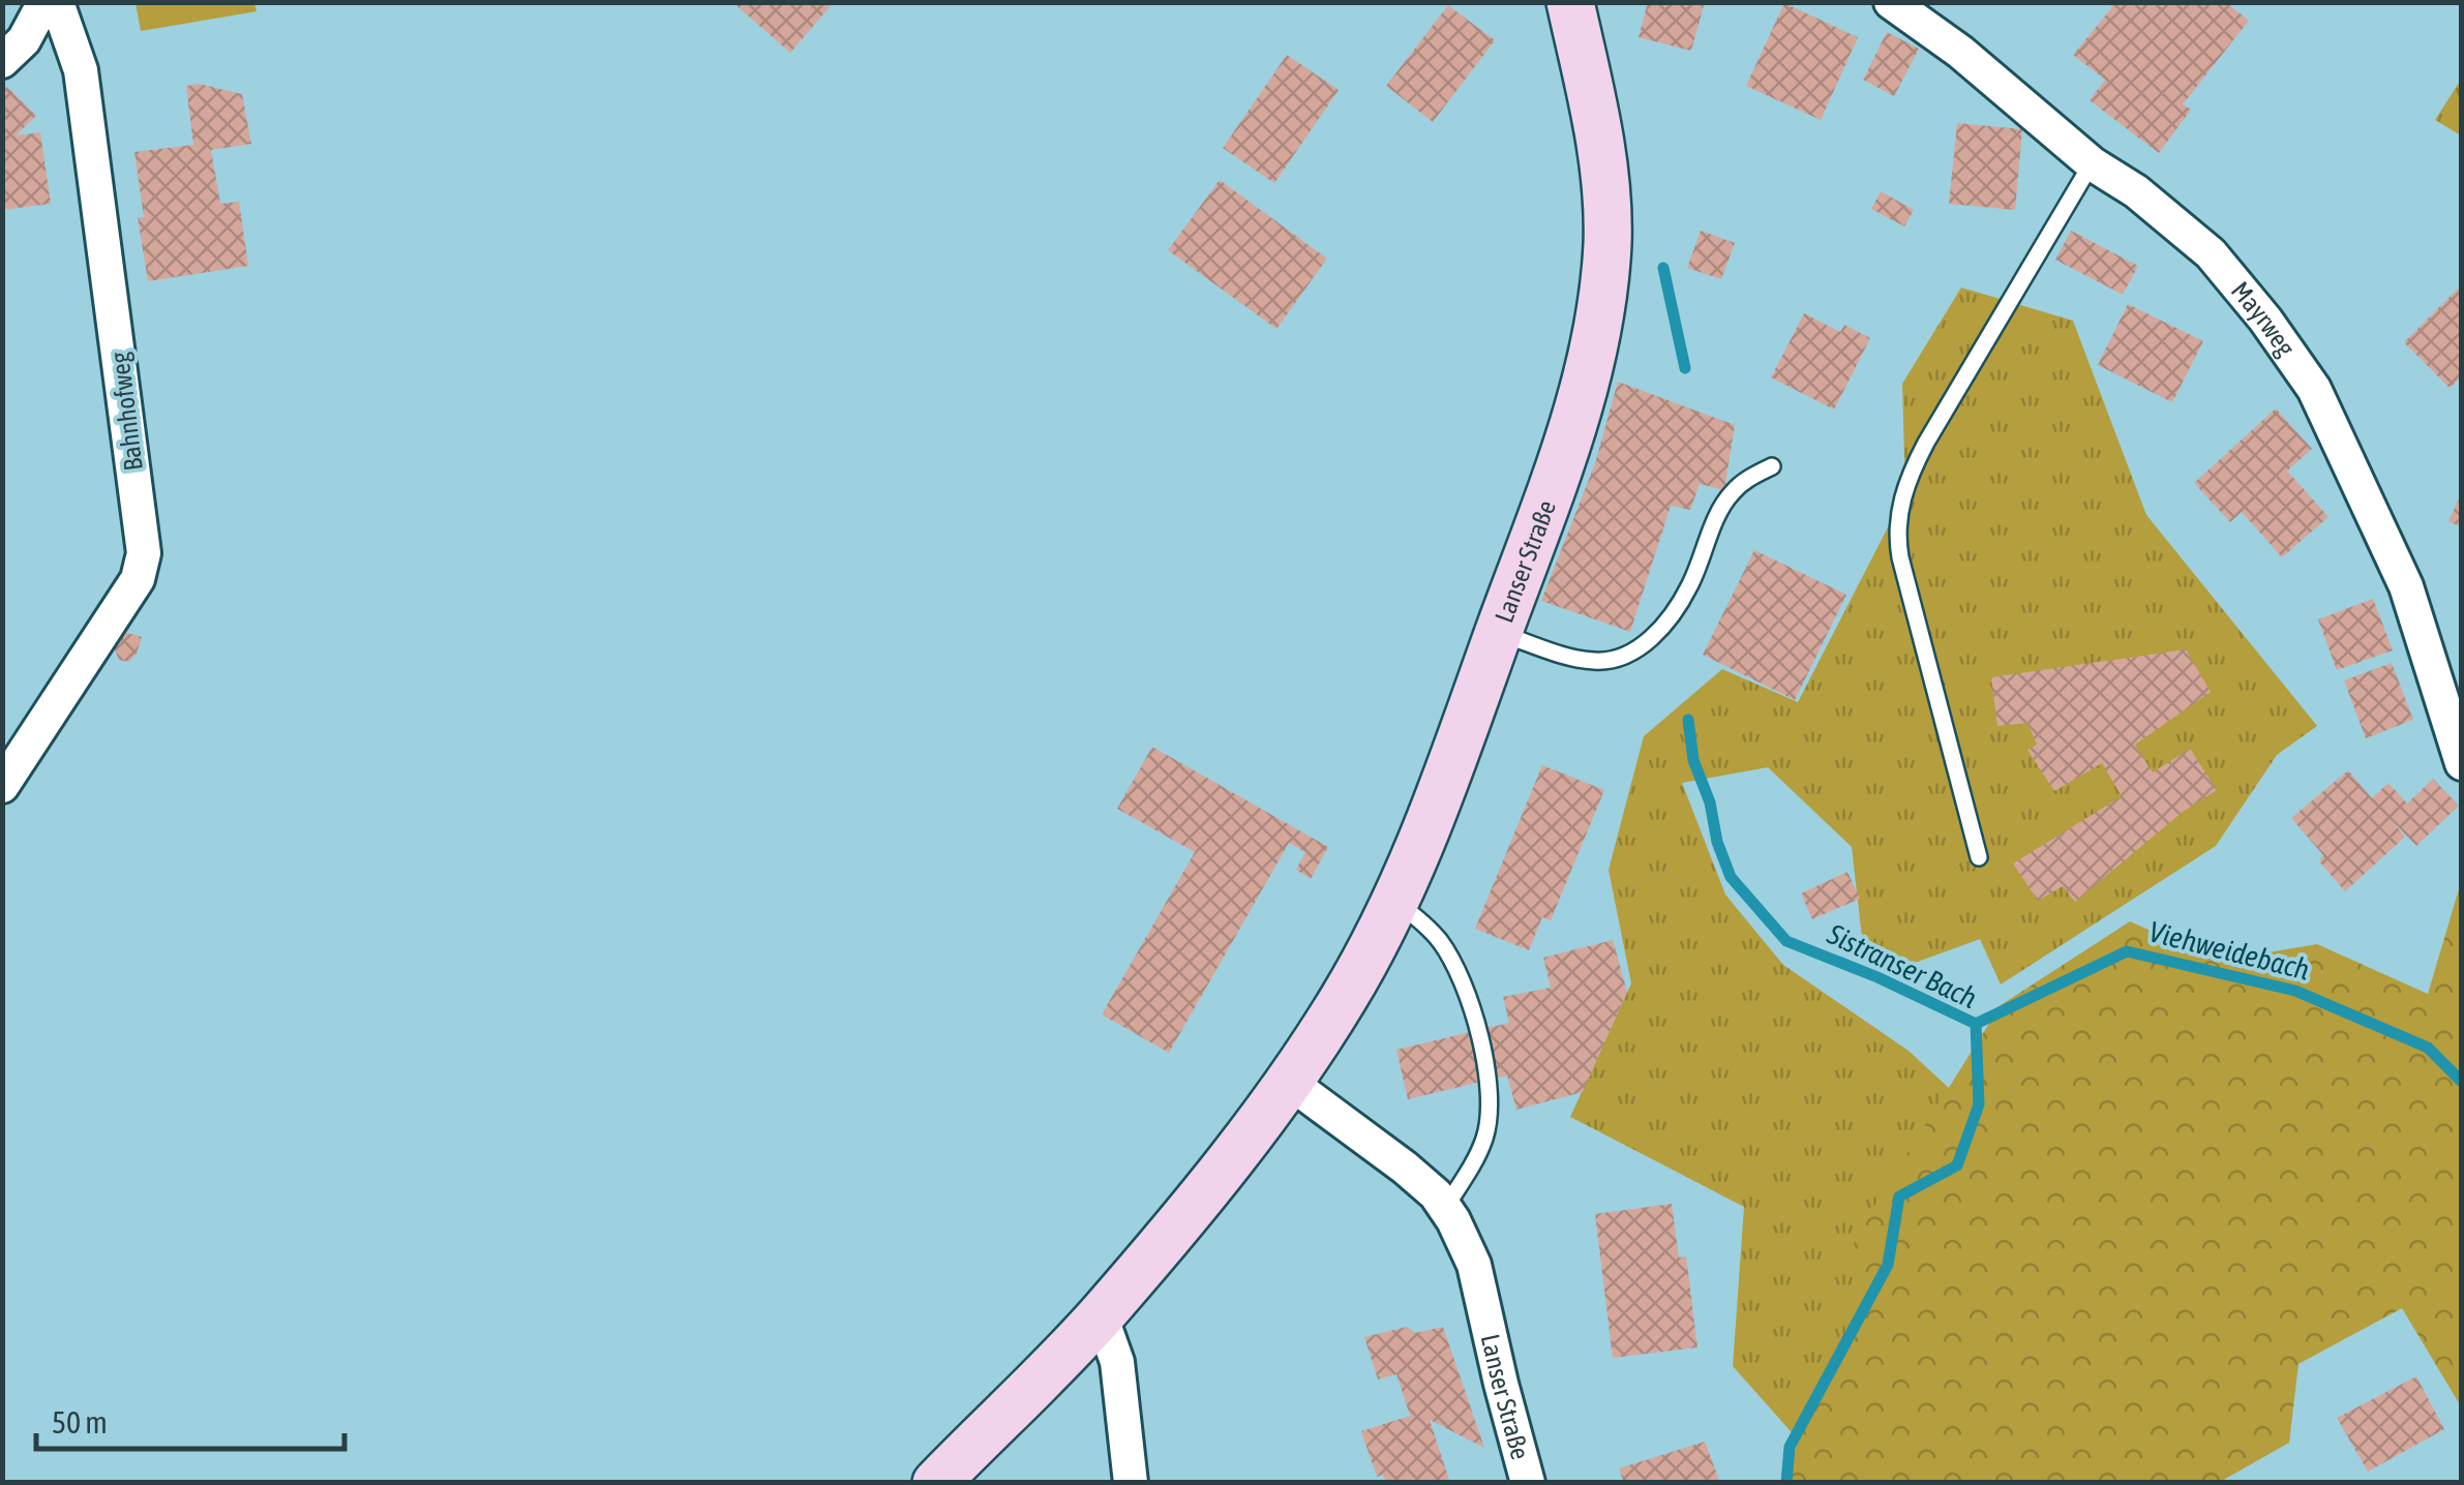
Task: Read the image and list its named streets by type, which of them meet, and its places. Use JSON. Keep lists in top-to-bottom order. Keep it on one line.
{"streets":{"main road":["Lanser Straße"],"street":["Mayrweg","Bahnhofweg"]},"water":["Viehweidebach","Sistranser Bach"],"scale_bar":"50 m"}
